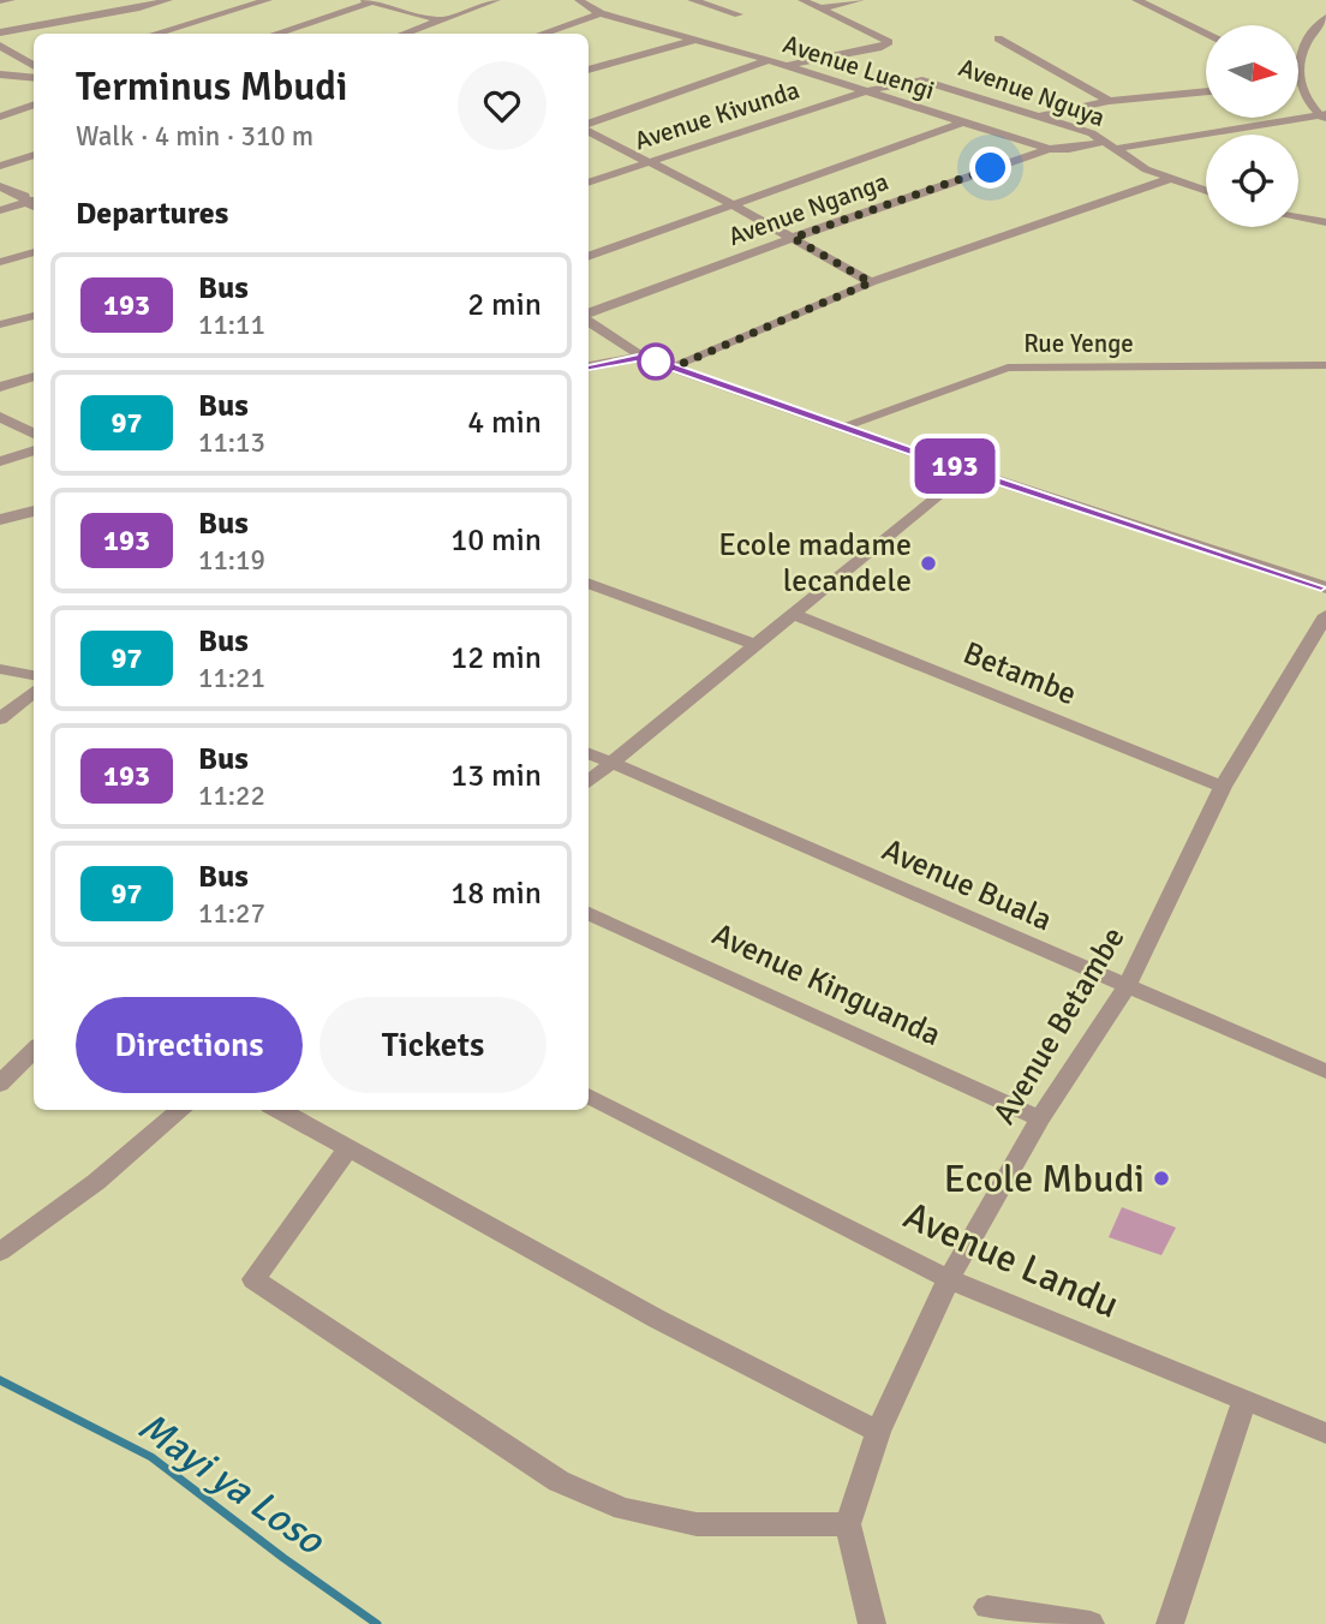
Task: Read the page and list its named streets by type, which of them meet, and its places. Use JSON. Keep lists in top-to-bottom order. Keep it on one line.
{"streets":{"street":["Avenue Luengi","Avenue Nguya","Avenue Kivunda","Avenue Nganga","Rue Yenge","Betambe","Avenue Buala","Avenue Kinguanda","Avenue Betambe","Avenue Landu"]},"crossings":[["Avenue Luengi","Avenue Nguya"],["Avenue Luengi","Avenue Kivunda"],["Avenue Luengi","Avenue Nganga"],["Avenue Nguya","Avenue Kivunda"],["Betambe","Avenue Betambe"],["Avenue Buala","Avenue Betambe"],["Avenue Kinguanda","Avenue Betambe"],["Avenue Betambe","Avenue Landu"]],"water":["Mayi ya Loso"],"places":["Ecole madame lecandele","Ecole Mbudi"],"lines":["bus line 193"],"north":"right","page":{"on_map":"193","heading":[["Terminus Mbudi","Walk · 4 min · 310 m"],"Departures"],"list":[{"mark":"193","name":"Bus","note":"11:11","value":"2 min"},{"mark":"97","name":"Bus","note":"11:13","value":"4 min"},{"mark":"193","name":"Bus","note":"11:19","value":"10 min"},{"mark":"97","name":"Bus","note":"11:21","value":"12 min"},{"mark":"193","name":"Bus","note":"11:22","value":"13 min"},{"mark":"97","name":"Bus","note":"11:27","value":"18 min"}],"buttons":["Directions","Tickets"]}}
